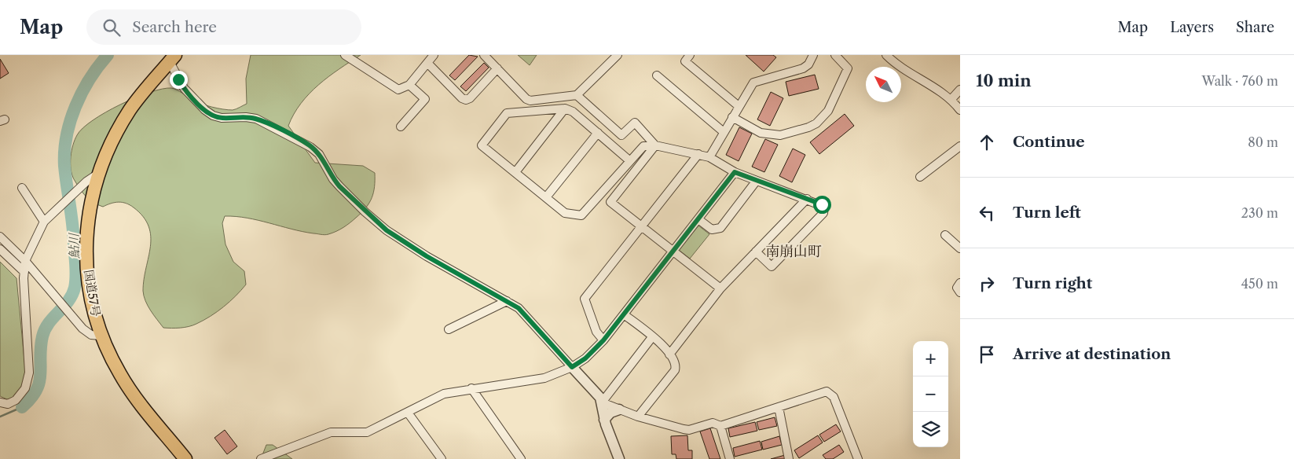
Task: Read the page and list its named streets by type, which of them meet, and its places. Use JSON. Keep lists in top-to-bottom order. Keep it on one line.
{"streets":{"highway":["国道57号"]},"districts":["南崩山町"],"water":["鮎川"],"north":"top left","page":{"header":"Map","search":"Search here","nav":["Map","Layers","Share"],"heading":["10 min","Walk · 760 m"],"list":[["Continue","80 m"],["Turn left","230 m"],["Turn right","450 m"],"Arrive at destination"],"map_buttons":["+","−"]}}
